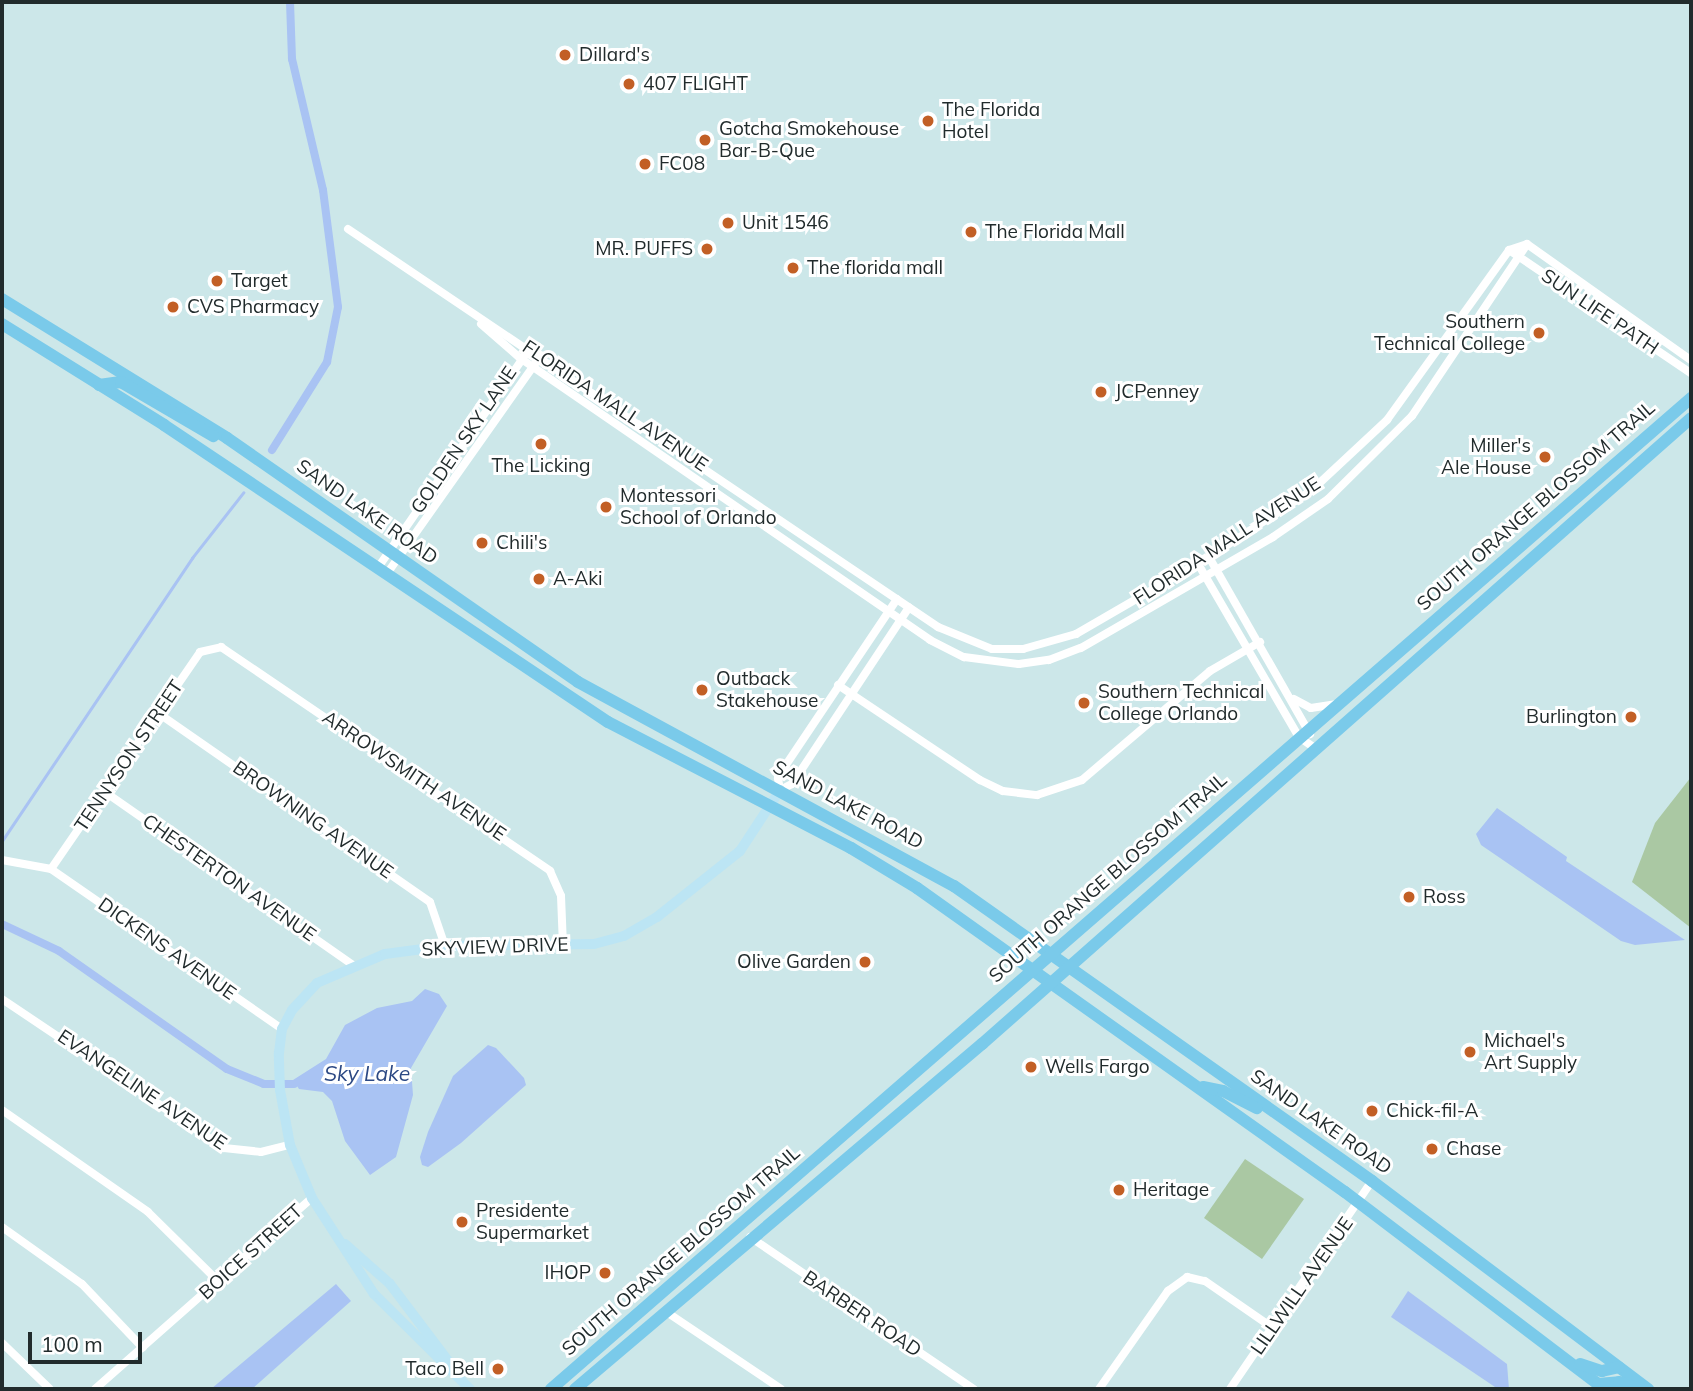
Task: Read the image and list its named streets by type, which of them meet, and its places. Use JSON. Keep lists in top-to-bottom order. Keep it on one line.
{"streets":{"main road":["SOUTH ORANGE BLOSSOM TRAIL","SAND LAKE ROAD"],"street":["SUN LIFE PATH","FLORIDA MALL AVENUE","GOLDEN SKY LANE","TENNYSON STREET","ARROWSMITH AVENUE","BROWNING AVENUE","CHESTERTON AVENUE","SKYVIEW DRIVE","DICKENS AVENUE","EVANGELINE AVENUE","BOICE STREET","LILLWILL AVENUE","BARBER ROAD"]},"crossings":[["SUN LIFE PATH","FLORIDA MALL AVENUE"],["FLORIDA MALL AVENUE","GOLDEN SKY LANE"],["GOLDEN SKY LANE","SAND LAKE ROAD"],["SOUTH ORANGE BLOSSOM TRAIL","SAND LAKE ROAD"],["SOUTH ORANGE BLOSSOM TRAIL","BARBER ROAD"],["SAND LAKE ROAD","SKYVIEW DRIVE"],["SAND LAKE ROAD","LILLWILL AVENUE"],["TENNYSON STREET","ARROWSMITH AVENUE"],["TENNYSON STREET","BROWNING AVENUE"],["TENNYSON STREET","CHESTERTON AVENUE"],["TENNYSON STREET","DICKENS AVENUE"],["ARROWSMITH AVENUE","SKYVIEW DRIVE"],["BROWNING AVENUE","SKYVIEW DRIVE"],["CHESTERTON AVENUE","SKYVIEW DRIVE"],["SKYVIEW DRIVE","DICKENS AVENUE"]],"water":["Sky Lake"],"places":["Dillard's","407 FLIGHT","The Florida Hotel","Gotcha Smokehouse Bar-B-Que","FC08","Unit 1546","The Florida Mall","MR. PUFFS","The florida mall","Target","CVS Pharmacy","Southern Technical College","JCPenney","The Licking","Miller's Ale House","Montessori School of Orlando","Chili's","A-Aki","Outback Stakehouse","Southern Technical College Orlando","Burlington","Ross","Olive Garden","Michael's Art Supply","Wells Fargo","Chick-fil-A","Chase","Heritage","Presidente Supermarket","IHOP","Taco Bell"],"scale_bar":"100 m"}
